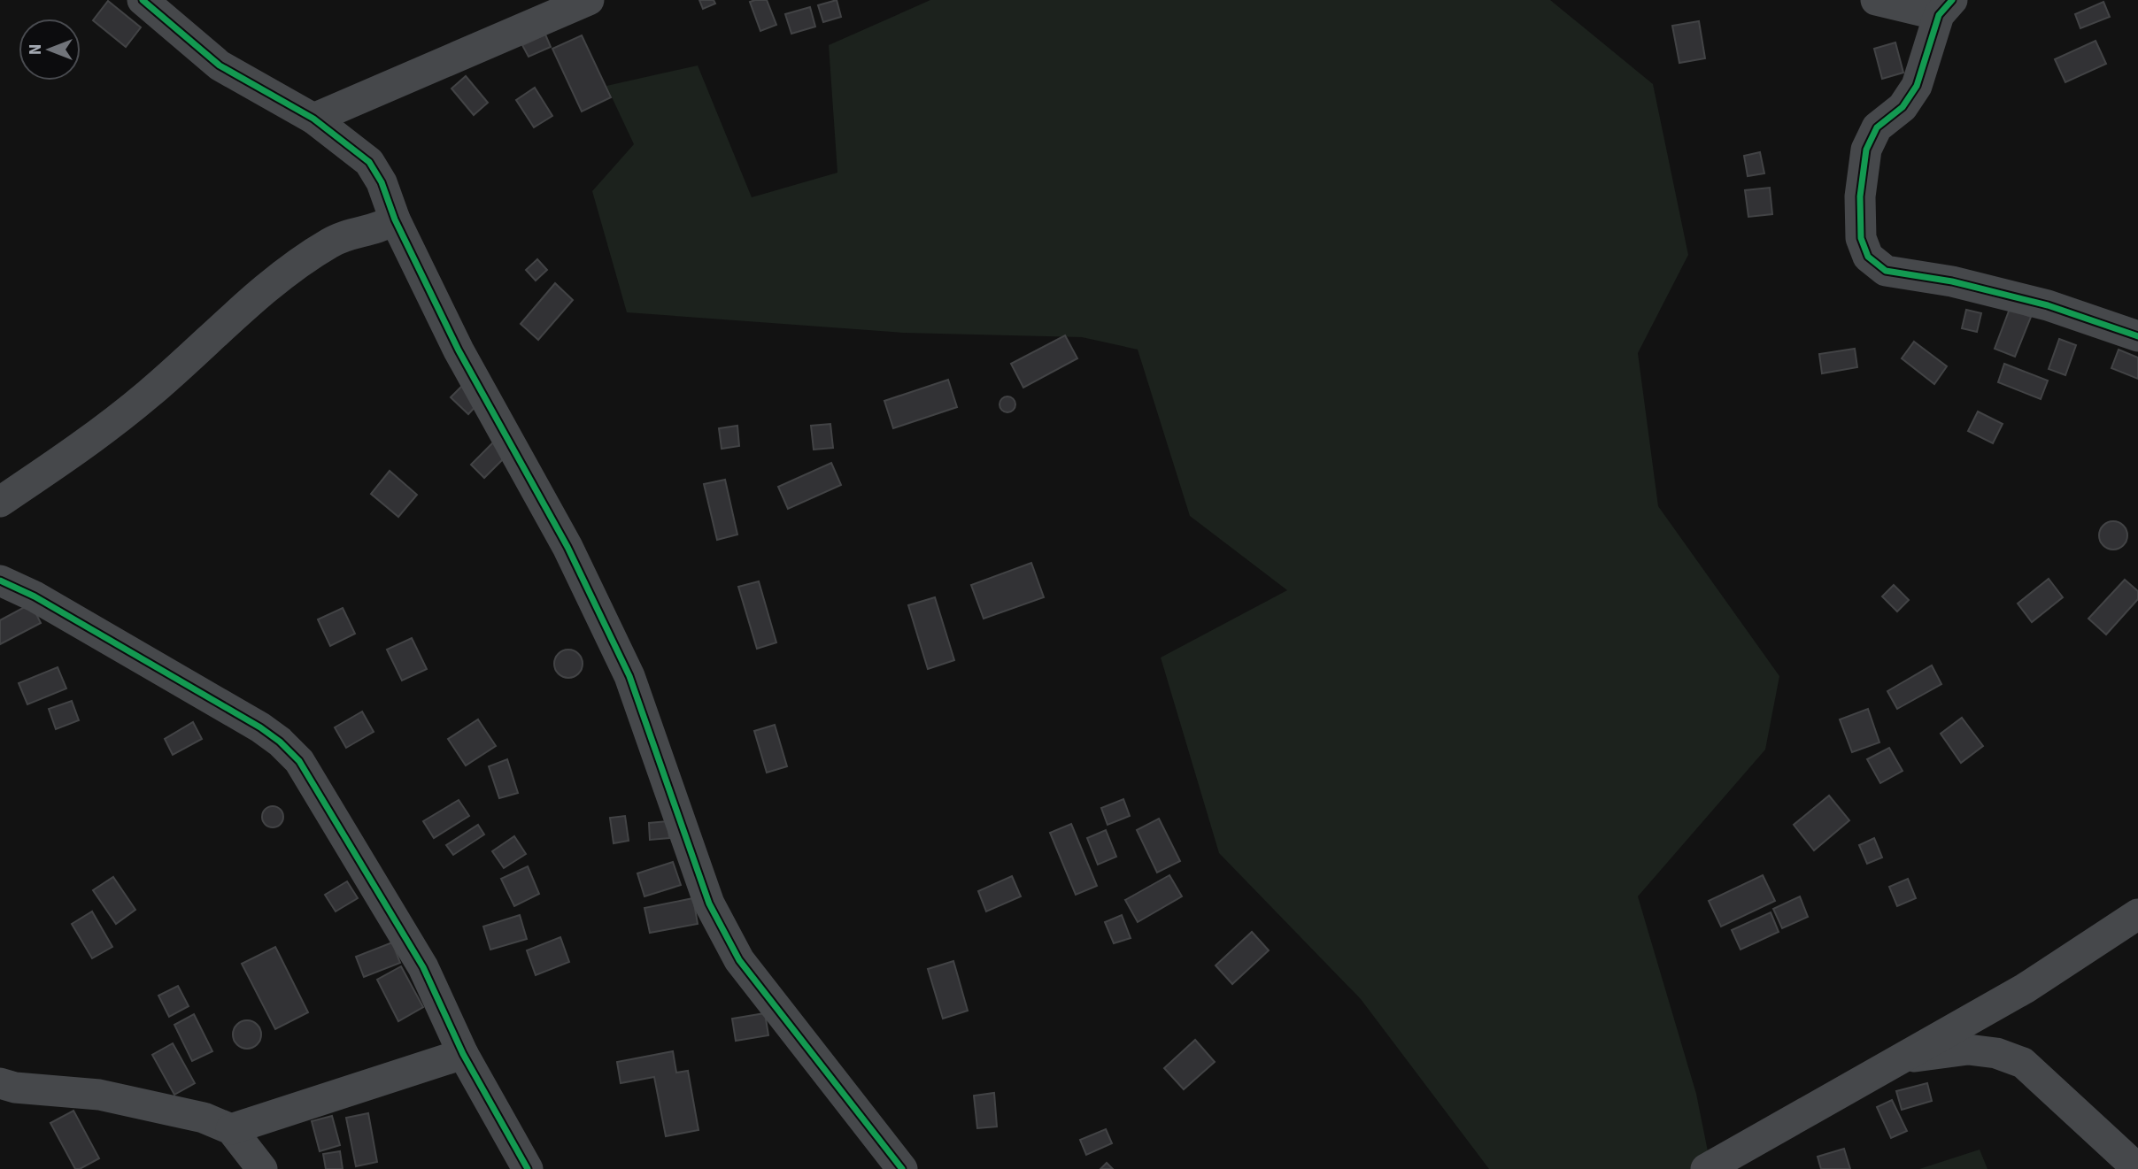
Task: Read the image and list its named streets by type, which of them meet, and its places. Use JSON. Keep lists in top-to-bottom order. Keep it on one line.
{"north":"left"}
